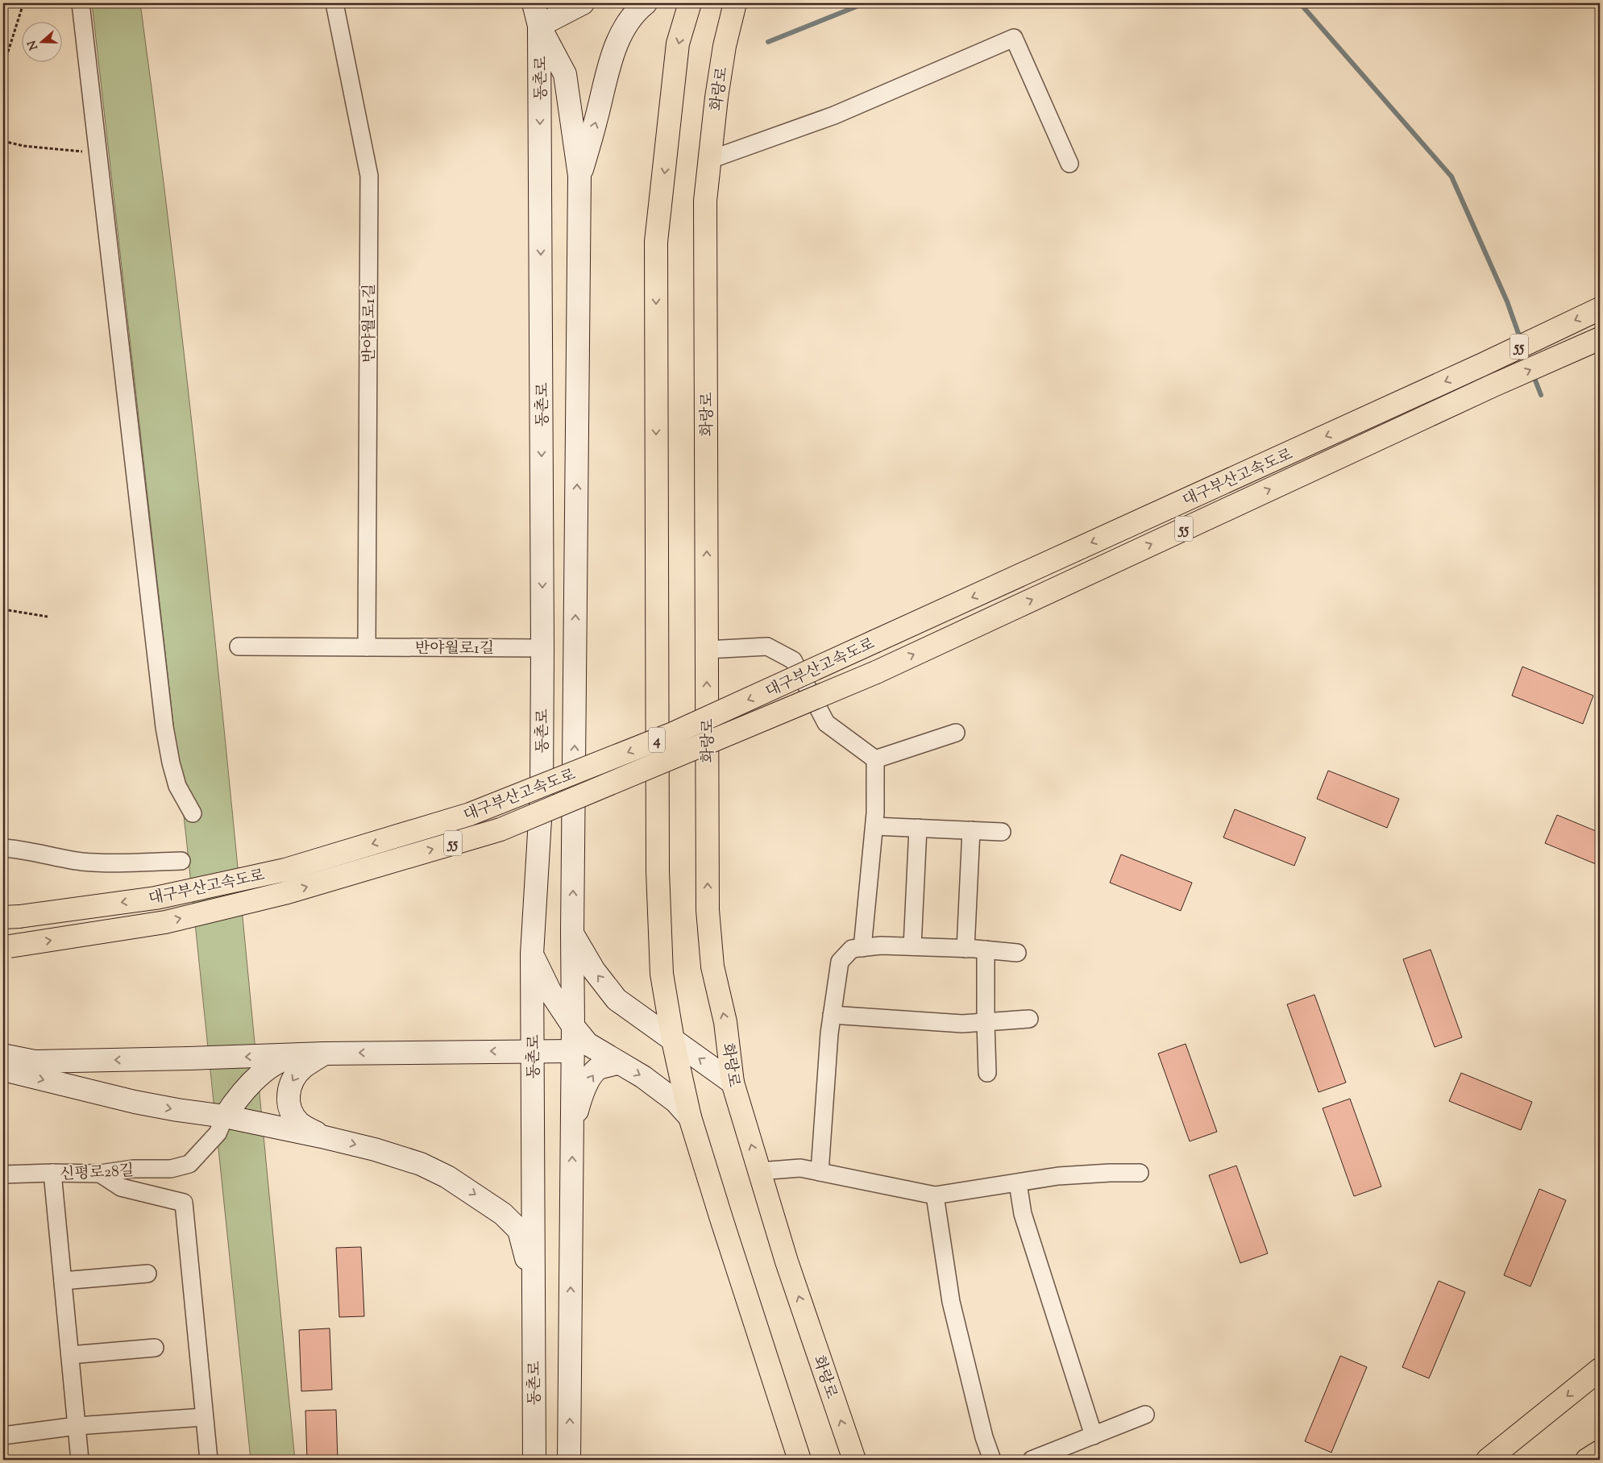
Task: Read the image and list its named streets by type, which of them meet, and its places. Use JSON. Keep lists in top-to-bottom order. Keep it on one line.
{"streets":{"main road":["동촌로","화랑로","55","대구부산고속도로","4"],"street":["반야월로1길","신평로28길"]},"crossings":[["동촌로","반야월로1길"]],"north":"left"}
